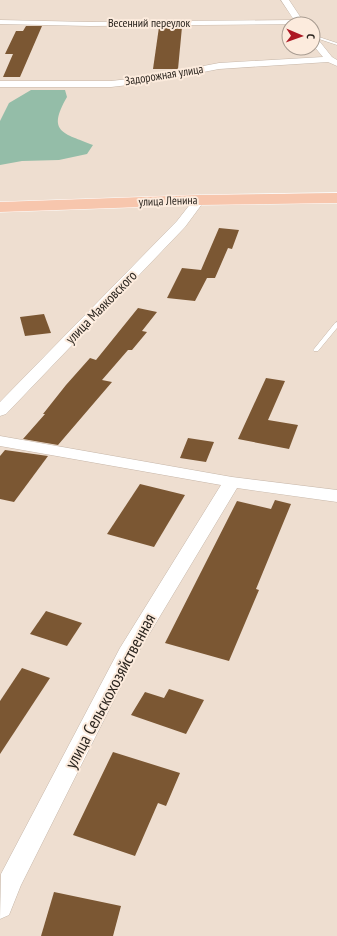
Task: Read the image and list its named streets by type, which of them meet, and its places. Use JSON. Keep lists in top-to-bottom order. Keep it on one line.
{"streets":{"main road":["улица Ленина"],"street":["Весенний переулок","Задорожная улица","улица Маяковского","улица Сельскохозяйственная"]},"crossings":[["улица Ленина","улица Маяковского"]],"north":"right"}
